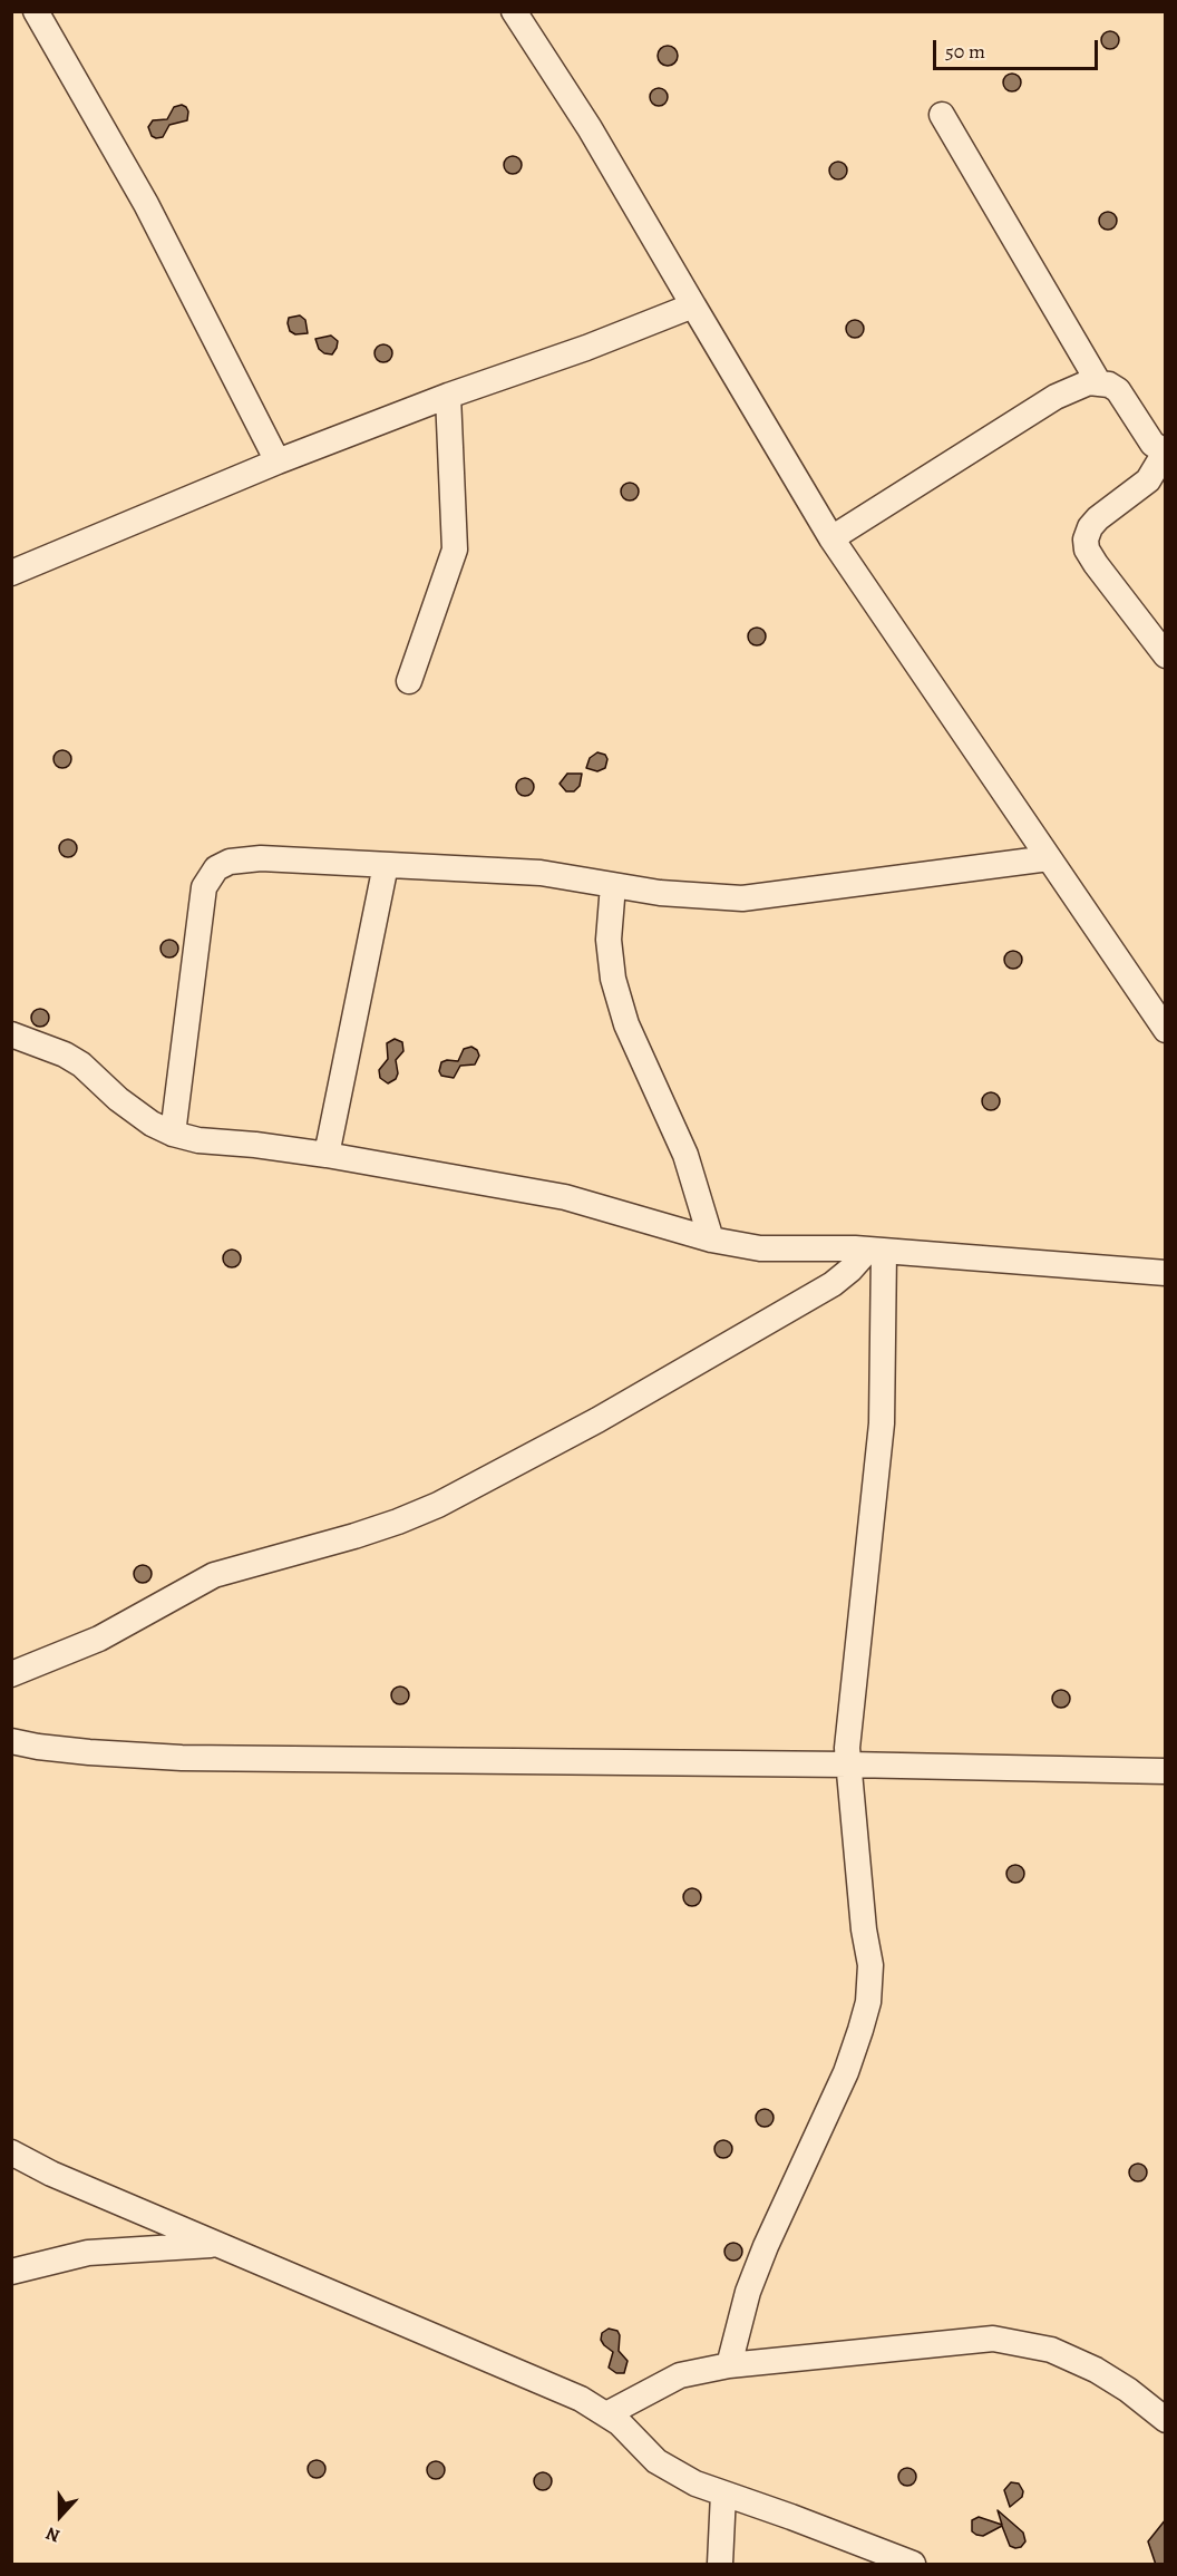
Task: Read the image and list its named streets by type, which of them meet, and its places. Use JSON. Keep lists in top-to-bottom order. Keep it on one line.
{"scale_bar":"50 m","north":"bottom"}
